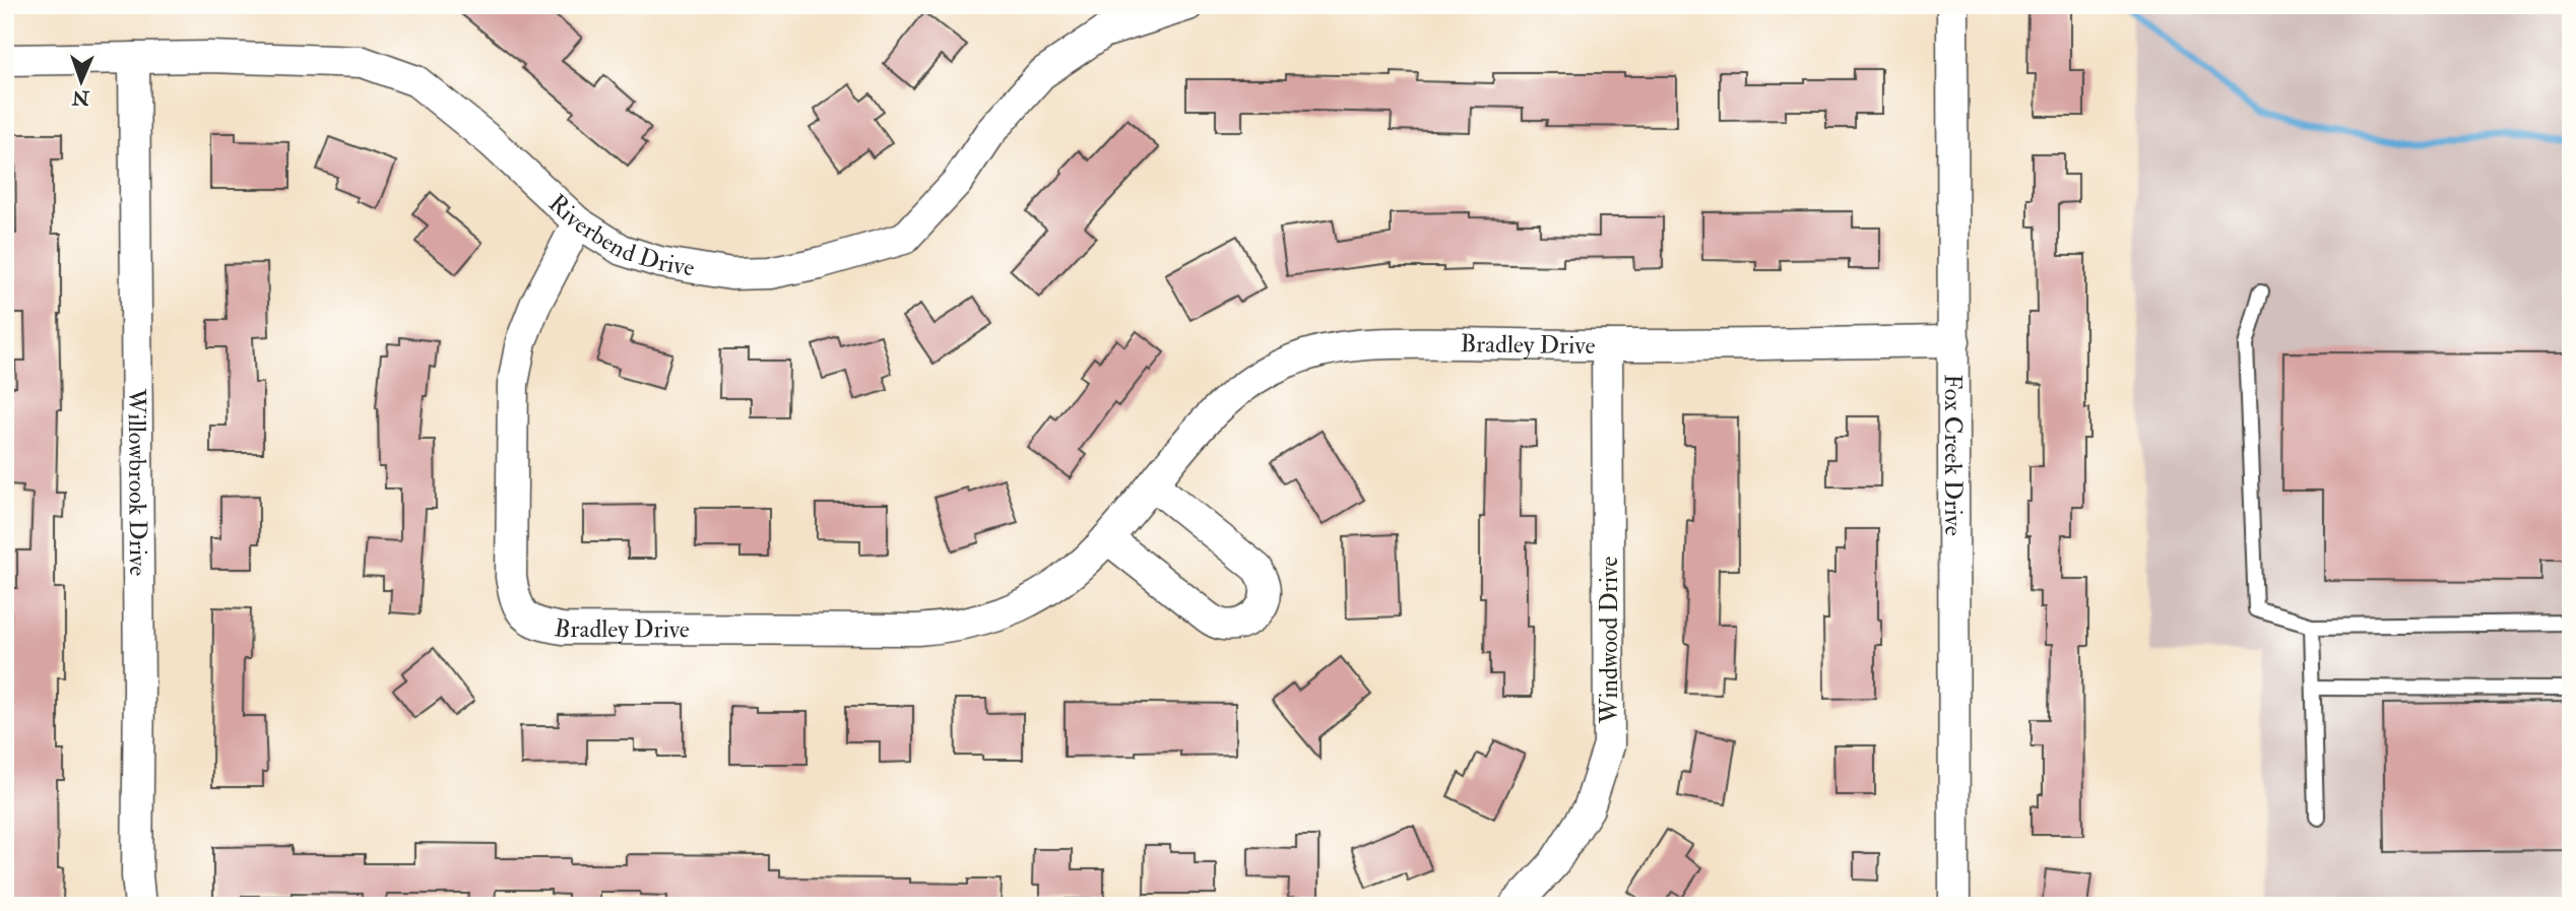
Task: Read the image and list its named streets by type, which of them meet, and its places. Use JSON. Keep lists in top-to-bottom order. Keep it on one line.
{"streets":{"street":["Riverbend Drive","Bradley Drive","Fox Creek Drive","Willowbrook Drive","Windwood Drive"]},"crossings":[["Riverbend Drive","Bradley Drive"],["Riverbend Drive","Willowbrook Drive"],["Bradley Drive","Fox Creek Drive"],["Bradley Drive","Windwood Drive"]],"north":"bottom"}
